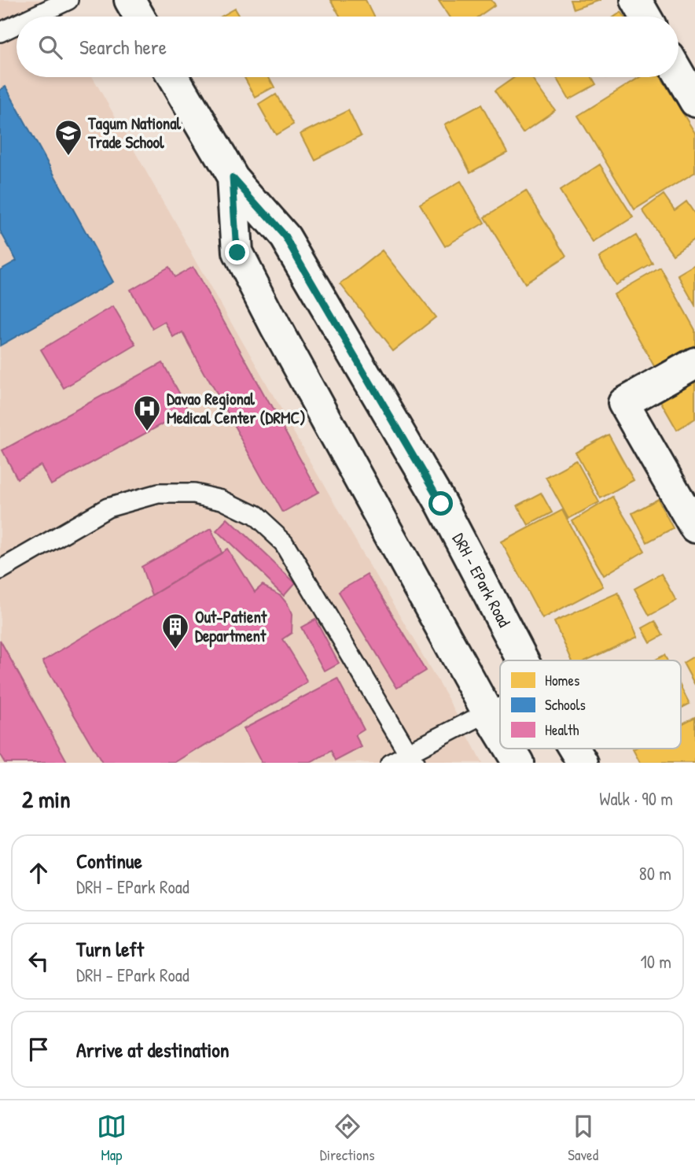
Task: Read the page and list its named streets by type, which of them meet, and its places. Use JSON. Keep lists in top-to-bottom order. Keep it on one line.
{"streets":{"main road":["DRH - EPark Road"]},"places":{"school or university":["Tagum National Trade School"],"hospital":["Davao Regional Medical Center (DRMC)"],"building":["Out-Patient Department"]},"legend":["Homes","Schools","Health"],"page":{"search":"Search here","heading":["2 min","Walk · 90 m"],"list":[["Continue","DRH - EPark Road","80 m"],["Turn left","DRH - EPark Road","10 m"],"Arrive at destination"],"nav":["Map","Directions","Saved"]}}
